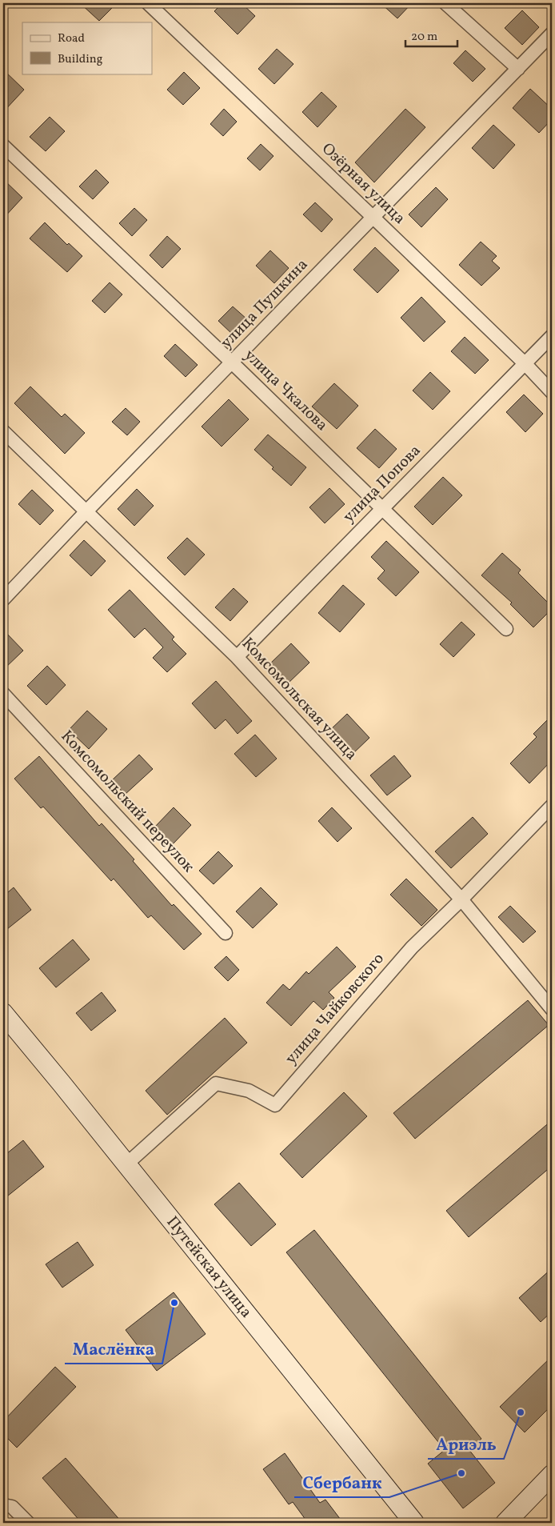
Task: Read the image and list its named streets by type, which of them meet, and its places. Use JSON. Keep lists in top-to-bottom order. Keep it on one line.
{"streets":{"main road":["Путейская улица"],"street":["Озёрная улица","улица Пушкина","улица Чкалова","улица Попова","Комсомольская улица","Комсомольский переулок","улица Чайковского"]},"crossings":[["Озёрная улица","улица Пушкина"],["Озёрная улица","улица Попова"],["улица Пушкина","улица Чкалова"],["улица Пушкина","Комсомольская улица"],["улица Чкалова","улица Попова"],["улица Попова","Комсомольская улица"],["Комсомольская улица","улица Чайковского"],["улица Чайковского","Путейская улица"]],"places":["Маслёнка","Ариэль","Сбербанк"],"legend":["Road","Building"],"scale_bar":"20 m"}
